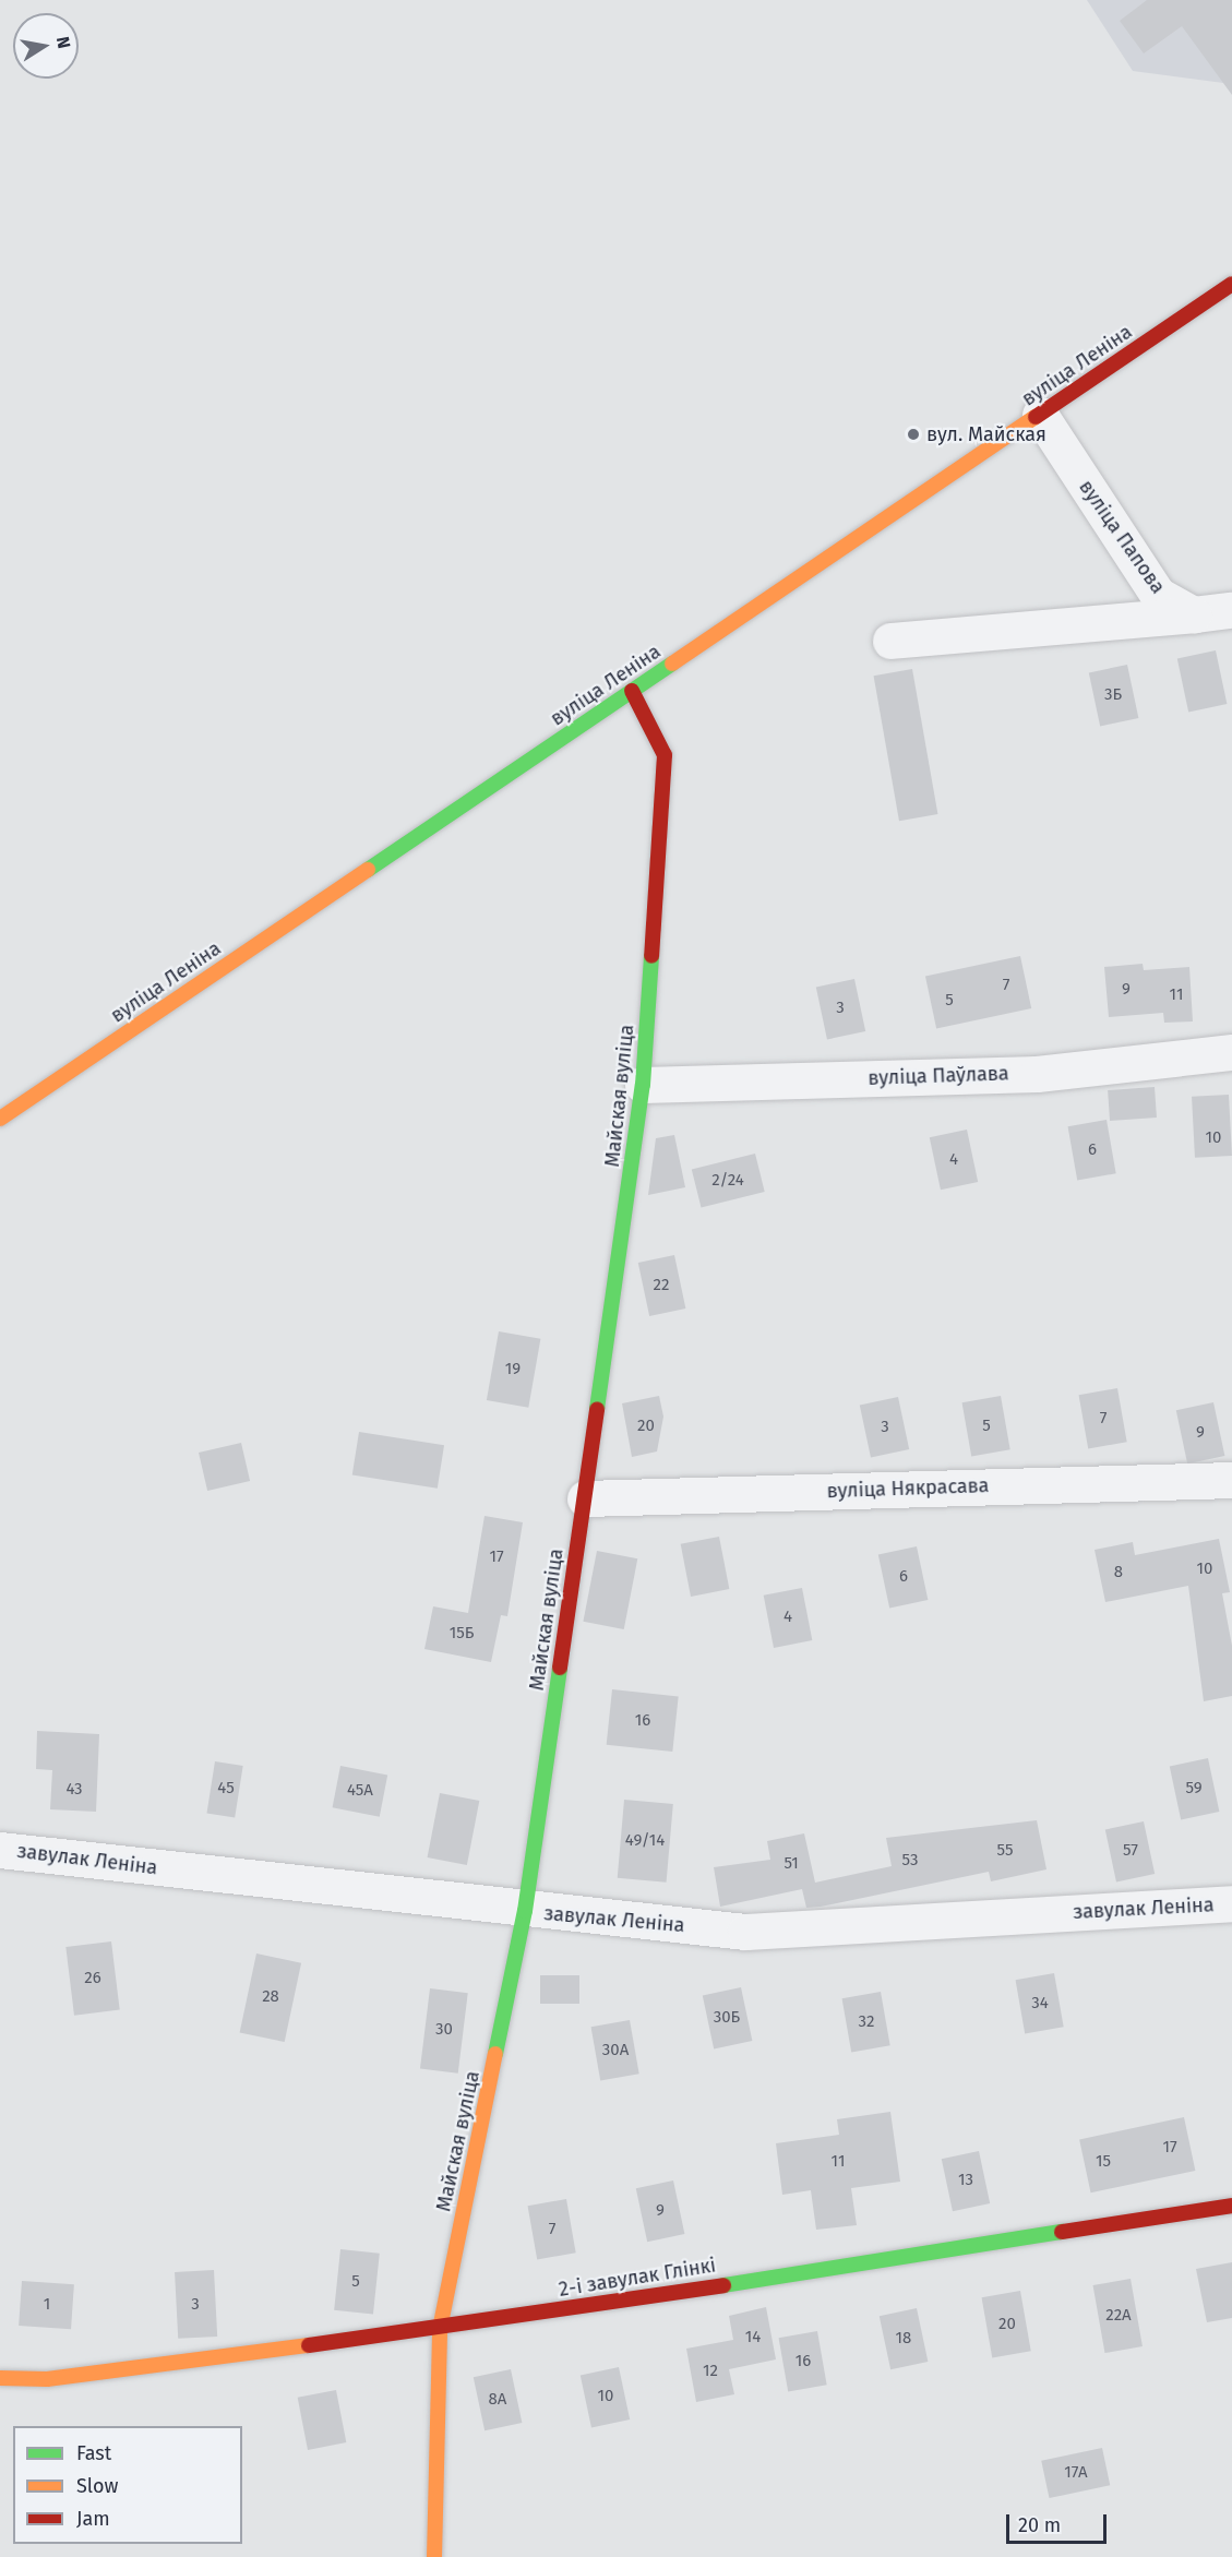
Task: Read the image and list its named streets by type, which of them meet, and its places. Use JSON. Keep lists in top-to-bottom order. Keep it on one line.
{"streets":{"street":["вуліца Леніна","вуліца Папова","вуліца Паўлава","Майская вуліца","вуліца Някрасава","завулак Леніна","2-і завулак Глінкі"]},"crossings":[["вуліца Леніна","вуліца Папова"],["вуліца Леніна","Майская вуліца"],["вуліца Паўлава","Майская вуліца"],["Майская вуліца","вуліца Някрасава"],["Майская вуліца","завулак Леніна"],["Майская вуліца","2-і завулак Глінкі"]],"places":["вул. Майская"],"house_numbers":["3Б","7","9","11","5","3","10","6","4","2/24","22","19","7","20","5","3","9","17","10","8","6","4","15Б","16","45","59","43","45А","49/14","55","57","53","51","26","28","34","30Б","32","30","30А","17","11","15","13","9","7","5","1","3","22А","20","14","18","16","12","10","8А","17А"],"legend":["Fast","Slow","Jam"],"scale_bar":"20 m","north":"right"}
